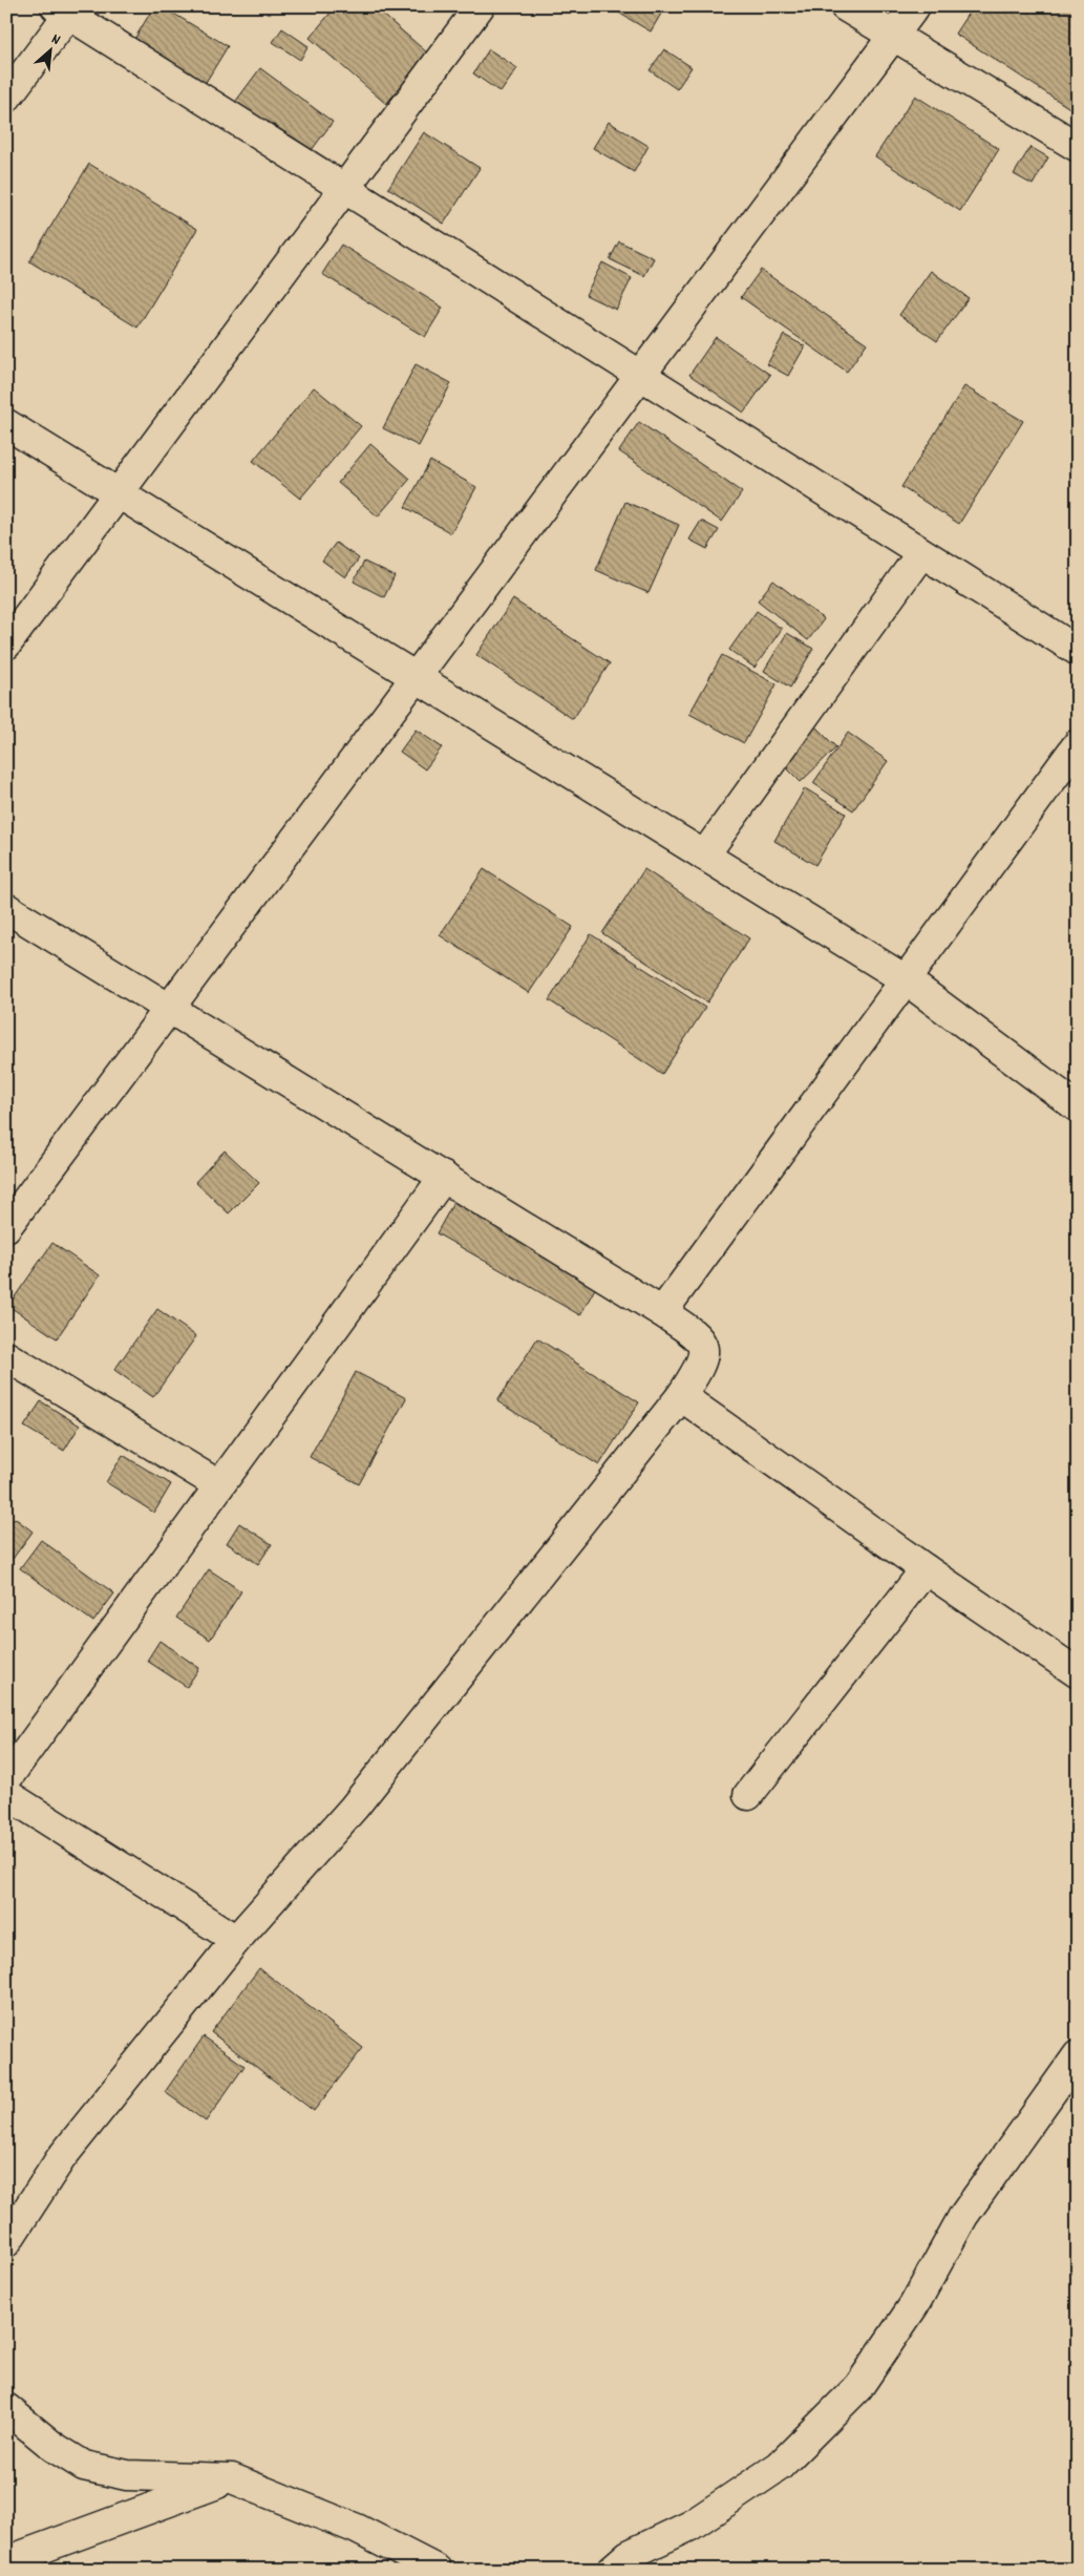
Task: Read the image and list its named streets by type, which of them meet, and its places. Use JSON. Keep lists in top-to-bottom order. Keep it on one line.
{"north":"top right"}
